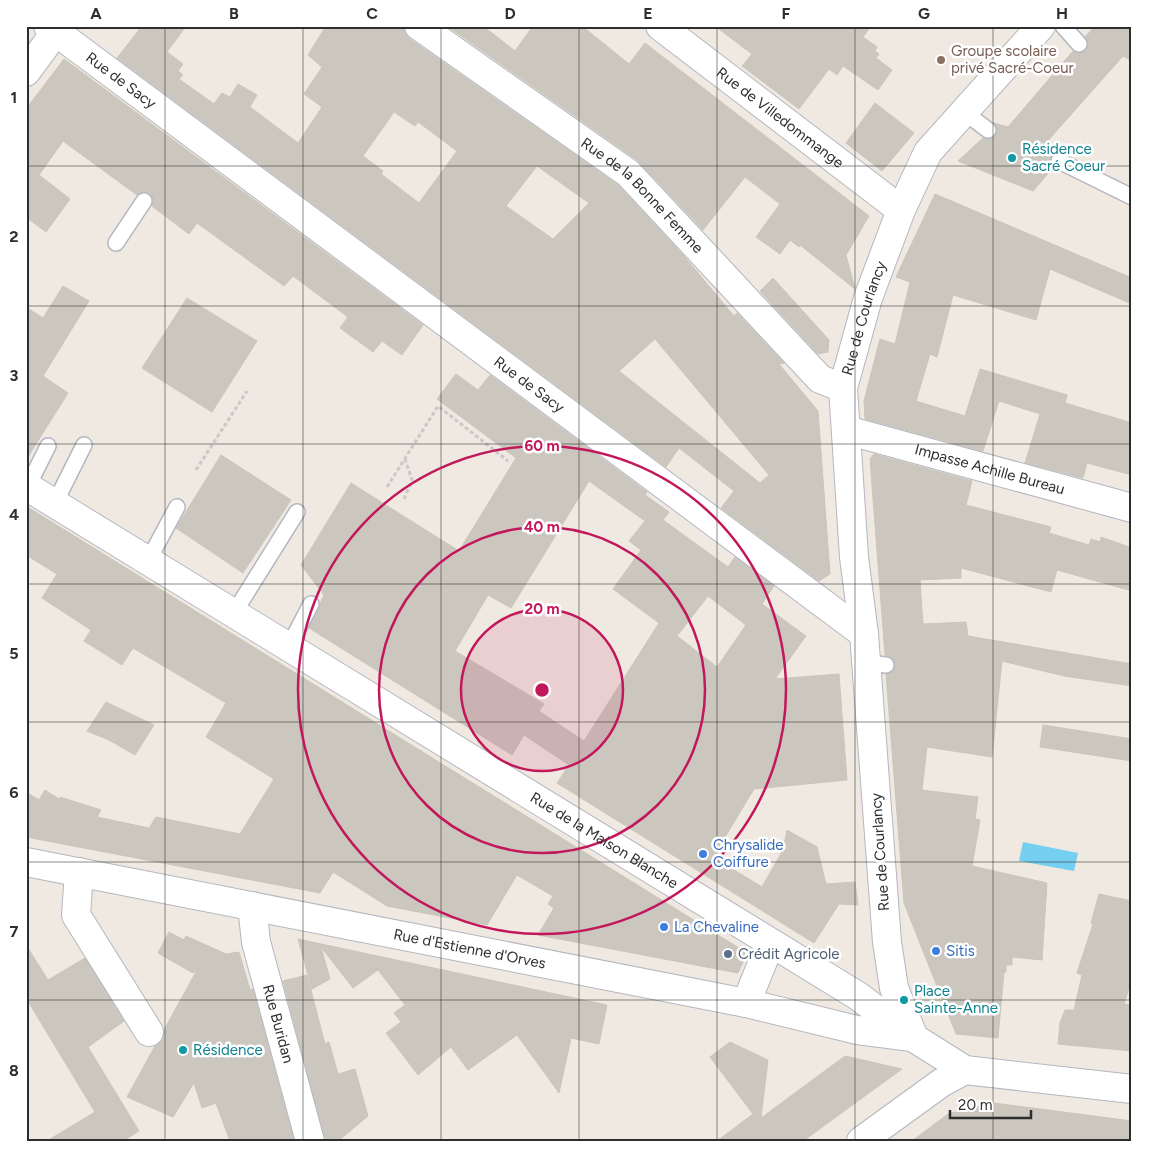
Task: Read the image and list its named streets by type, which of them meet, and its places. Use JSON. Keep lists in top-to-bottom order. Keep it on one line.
{"streets":{"street":["Rue de Sacy","Rue de Villedommange","Rue de la Bonne Femme","Rue de Courlancy","Impasse Achille Bureau","Rue de la Maison Blanche","Rue d'Estienne d'Orves","Rue Buridan"]},"crossings":[["Rue de Sacy","Rue de Courlancy"],["Rue de Villedommange","Rue de Courlancy"],["Rue de la Bonne Femme","Rue de Courlancy"],["Rue de Courlancy","Impasse Achille Bureau"],["Rue de Courlancy","Rue de la Maison Blanche"],["Rue de Courlancy","Rue d'Estienne d'Orves"],["Rue de la Maison Blanche","Rue d'Estienne d'Orves"],["Rue d'Estienne d'Orves","Rue Buridan"]],"places":["Groupe scolaire privé Sacré-Coeur","Résidence Sacré Coeur","Chrysalide Coiffure","La Chevaline","Sitis","Crédit Agricole","Place Sainte-Anne","Résidence"],"scale_bar":"20 m","grid":{"columns":["A","B","C","D","E","F","G","H"],"rows":["1","2","3","4","5","6","7","8"]},"rings":["60 m","40 m","20 m"]}
